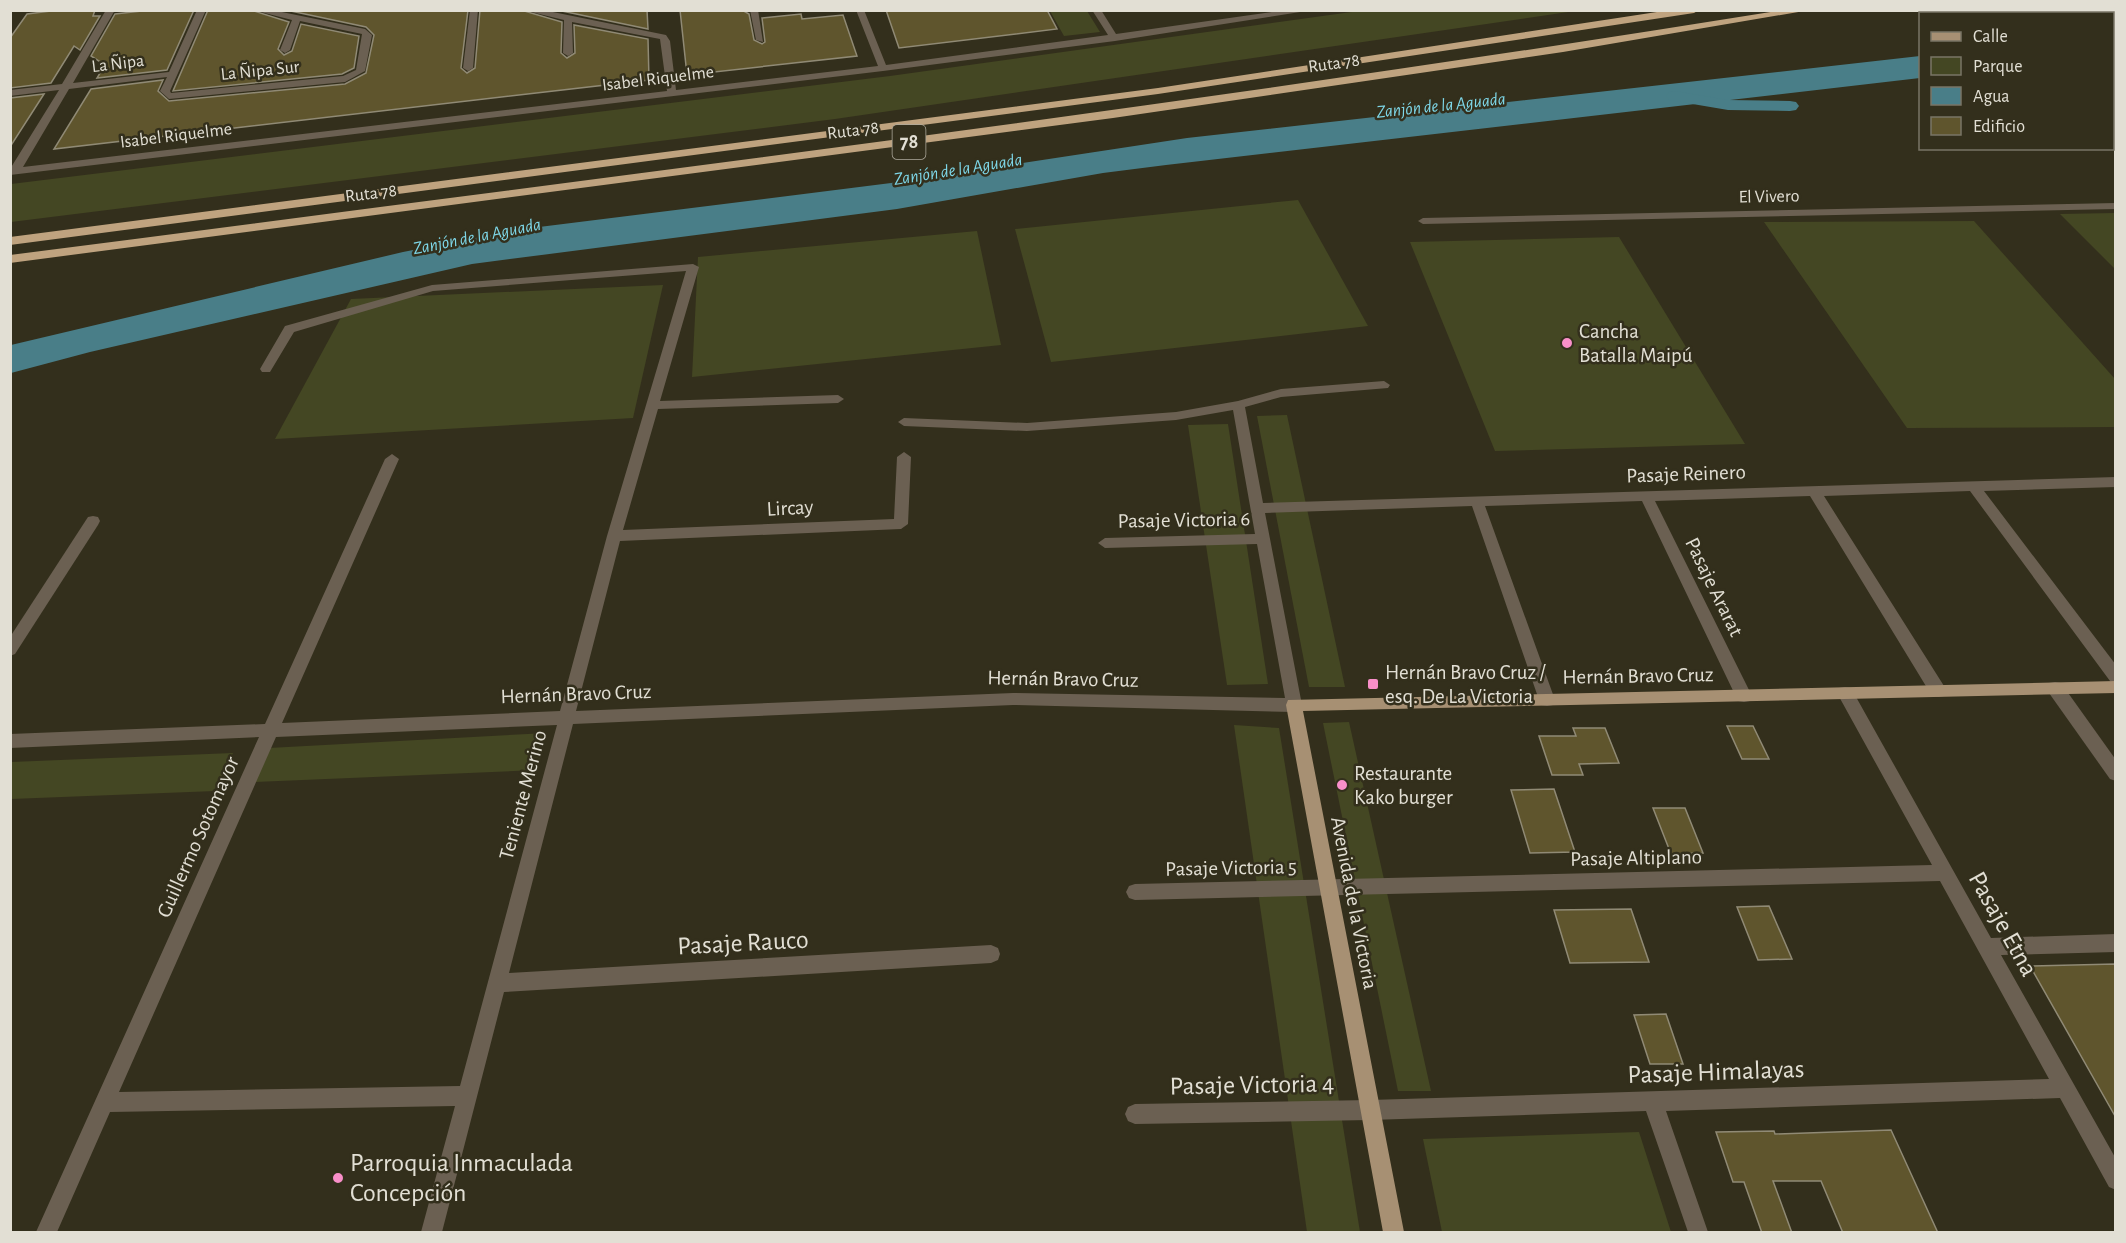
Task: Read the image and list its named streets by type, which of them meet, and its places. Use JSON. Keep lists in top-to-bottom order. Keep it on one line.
{"streets":{"highway":["Ruta 78","78"],"main road":["Hernán Bravo Cruz","Avenida de la Victoria"],"street":["La Ñipa","La Ñipa Sur","Isabel Riquelme","El Vivero","Pasaje Reinero","Lircay","Pasaje Victoria 6","Pasaje Ararat","Teniente Merino","Guillermo Sotomayor","Pasaje Altiplano","Pasaje Victoria 5","Pasaje Etna","Pasaje Rauco","Pasaje Himalayas","Pasaje Victoria 4"]},"crossings":[["La Ñipa","La Ñipa Sur"],["Pasaje Reinero","Pasaje Ararat"],["Pasaje Reinero","Avenida de la Victoria"],["Lircay","Teniente Merino"],["Pasaje Victoria 6","Avenida de la Victoria"],["Pasaje Ararat","Hernán Bravo Cruz"],["Hernán Bravo Cruz","Teniente Merino"],["Hernán Bravo Cruz","Guillermo Sotomayor"],["Hernán Bravo Cruz","Avenida de la Victoria"],["Hernán Bravo Cruz","Pasaje Etna"],["Teniente Merino","Pasaje Rauco"],["Pasaje Altiplano","Pasaje Victoria 5"],["Pasaje Altiplano","Avenida de la Victoria"],["Pasaje Altiplano","Pasaje Etna"],["Pasaje Victoria 5","Avenida de la Victoria"],["Avenida de la Victoria","Pasaje Himalayas"],["Avenida de la Victoria","Pasaje Victoria 4"],["Pasaje Etna","Pasaje Himalayas"],["Pasaje Himalayas","Pasaje Victoria 4"]],"water":["Zanjón de la Aguada"],"places":{"other":["Cancha Batalla Maipú","Restaurante Kako burger","Parroquia Inmaculada Concepción"],"transit":["Hernán Bravo Cruz / esq. De La Victoria"]},"legend":["Calle","Parque","Agua","Edificio"]}
